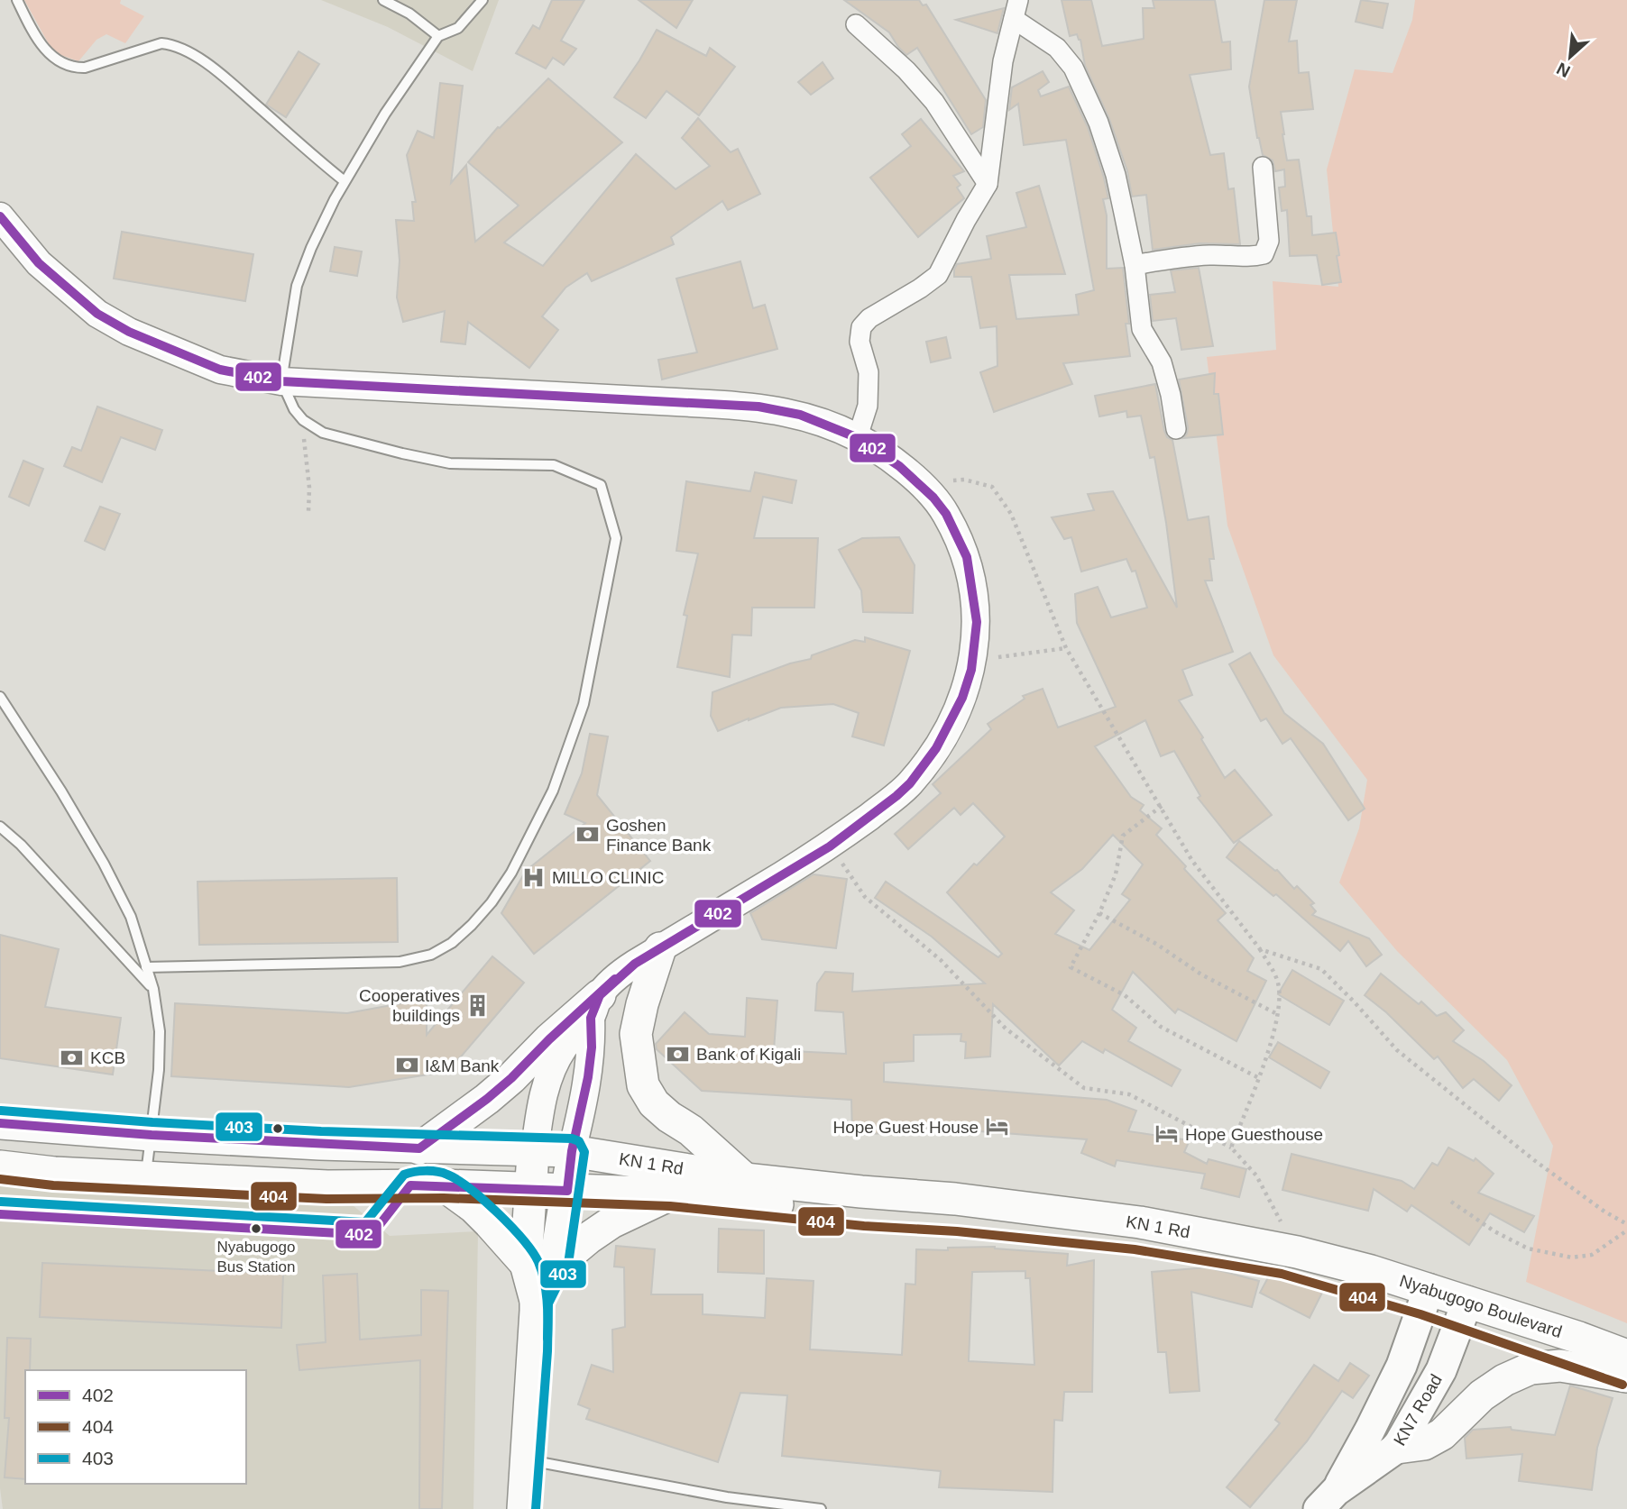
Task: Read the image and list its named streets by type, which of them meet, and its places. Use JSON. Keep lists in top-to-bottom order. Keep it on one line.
{"streets":{"highway":["KN 1 Rd","Nyabugogo Boulevard"],"main road":["KN7 Road"]},"crossings":[["Nyabugogo Boulevard","KN7 Road"]],"places":{"bank":["Goshen Finance Bank","Bank of Kigali","KCB","I&M Bank"],"hospital":["MILLO CLINIC"],"building":["Cooperatives buildings"],"hotel":["Hope Guest House","Hope Guesthouse"],"other":["Nyabugogo Bus Station"]},"lines":["transit line 402","transit line 403","transit line 404"],"legend":["402","404","403"],"north":"bottom left"}
